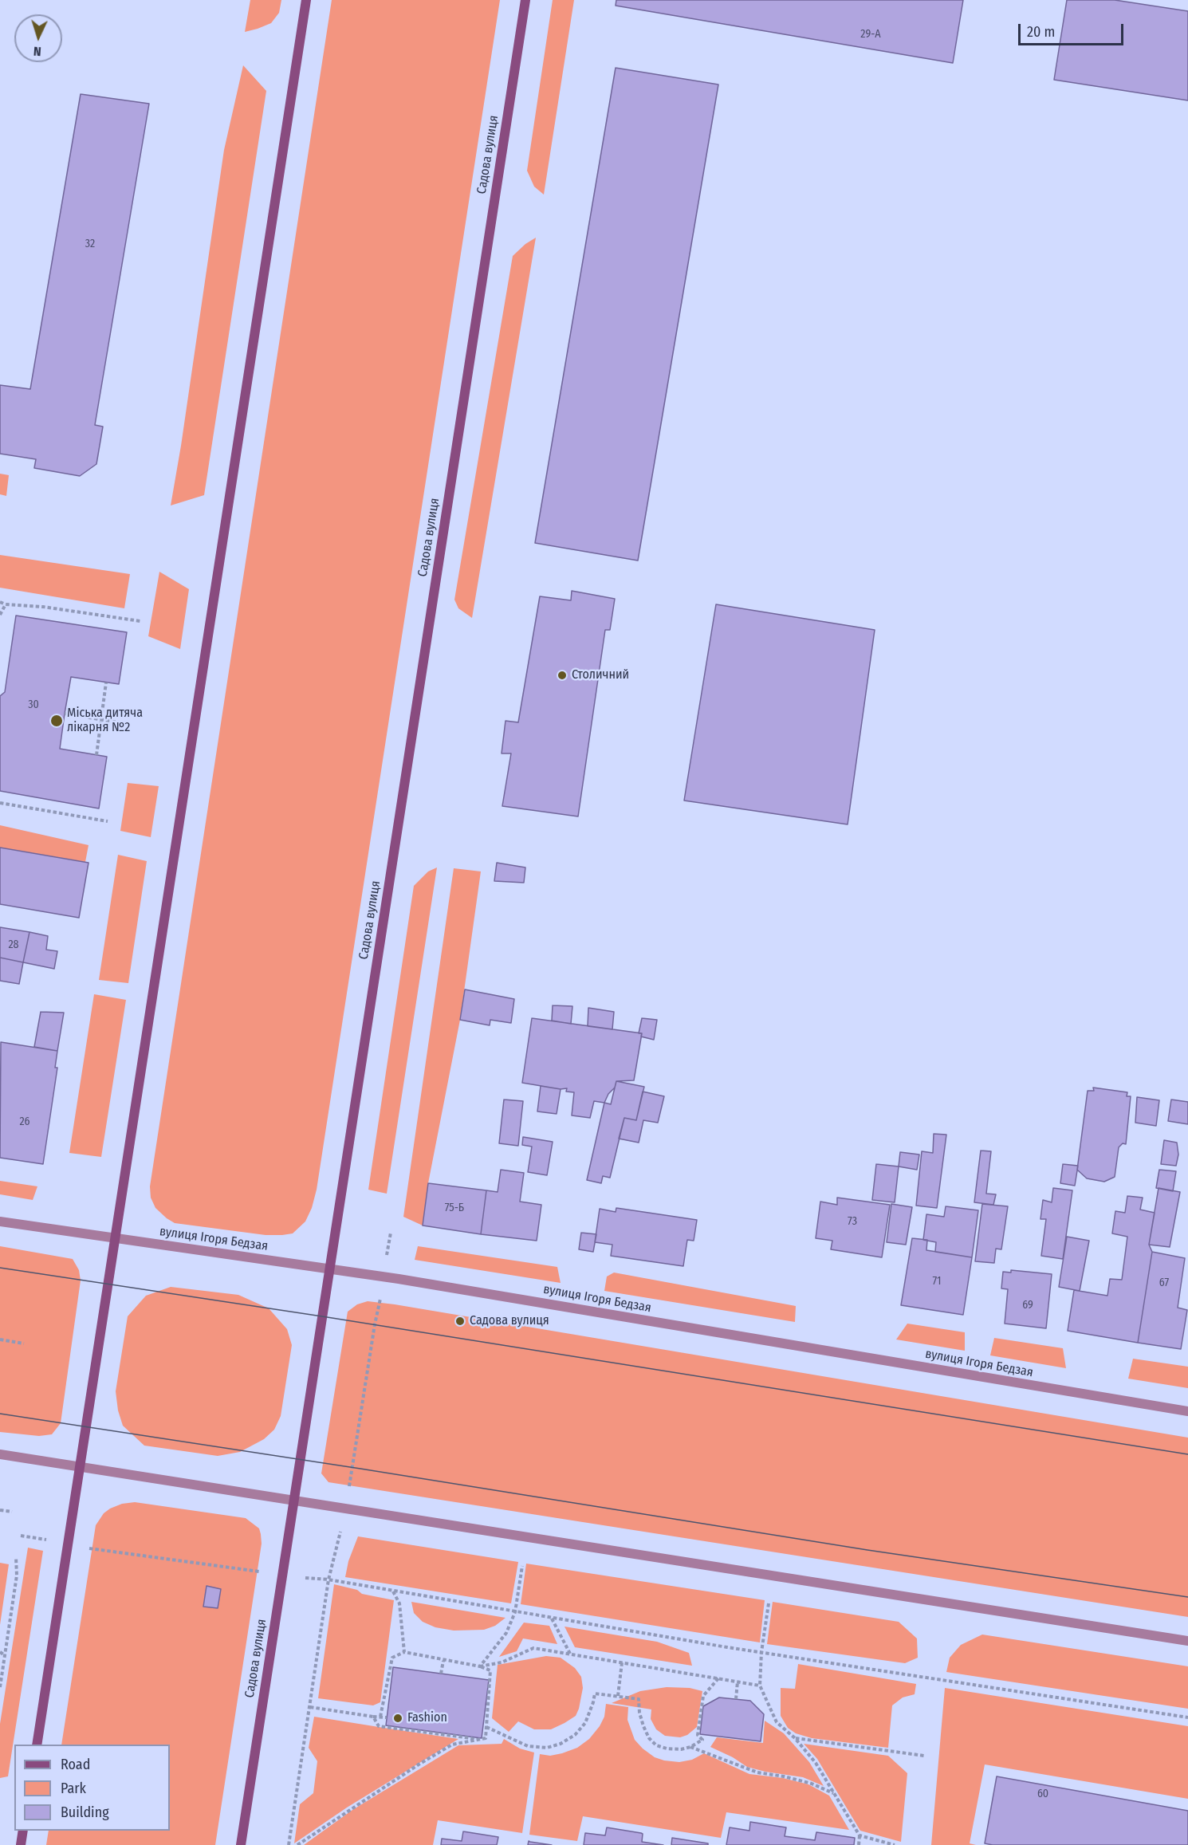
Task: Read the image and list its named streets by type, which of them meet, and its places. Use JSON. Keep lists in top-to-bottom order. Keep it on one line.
{"streets":{"main road":["Садова вулиця"],"street":["вулиця Ігоря Бедзая"]},"crossings":[["Садова вулиця","вулиця Ігоря Бедзая"]],"places":["Столичний","Міська дитяча лікарня №2","Садова вулиця","Fashion"],"house_numbers":["29-А","32","30","28","26","75-Б","73","71","67","69","60"],"legend":["Road","Park","Building"],"scale_bar":"20 m","north":"bottom"}
